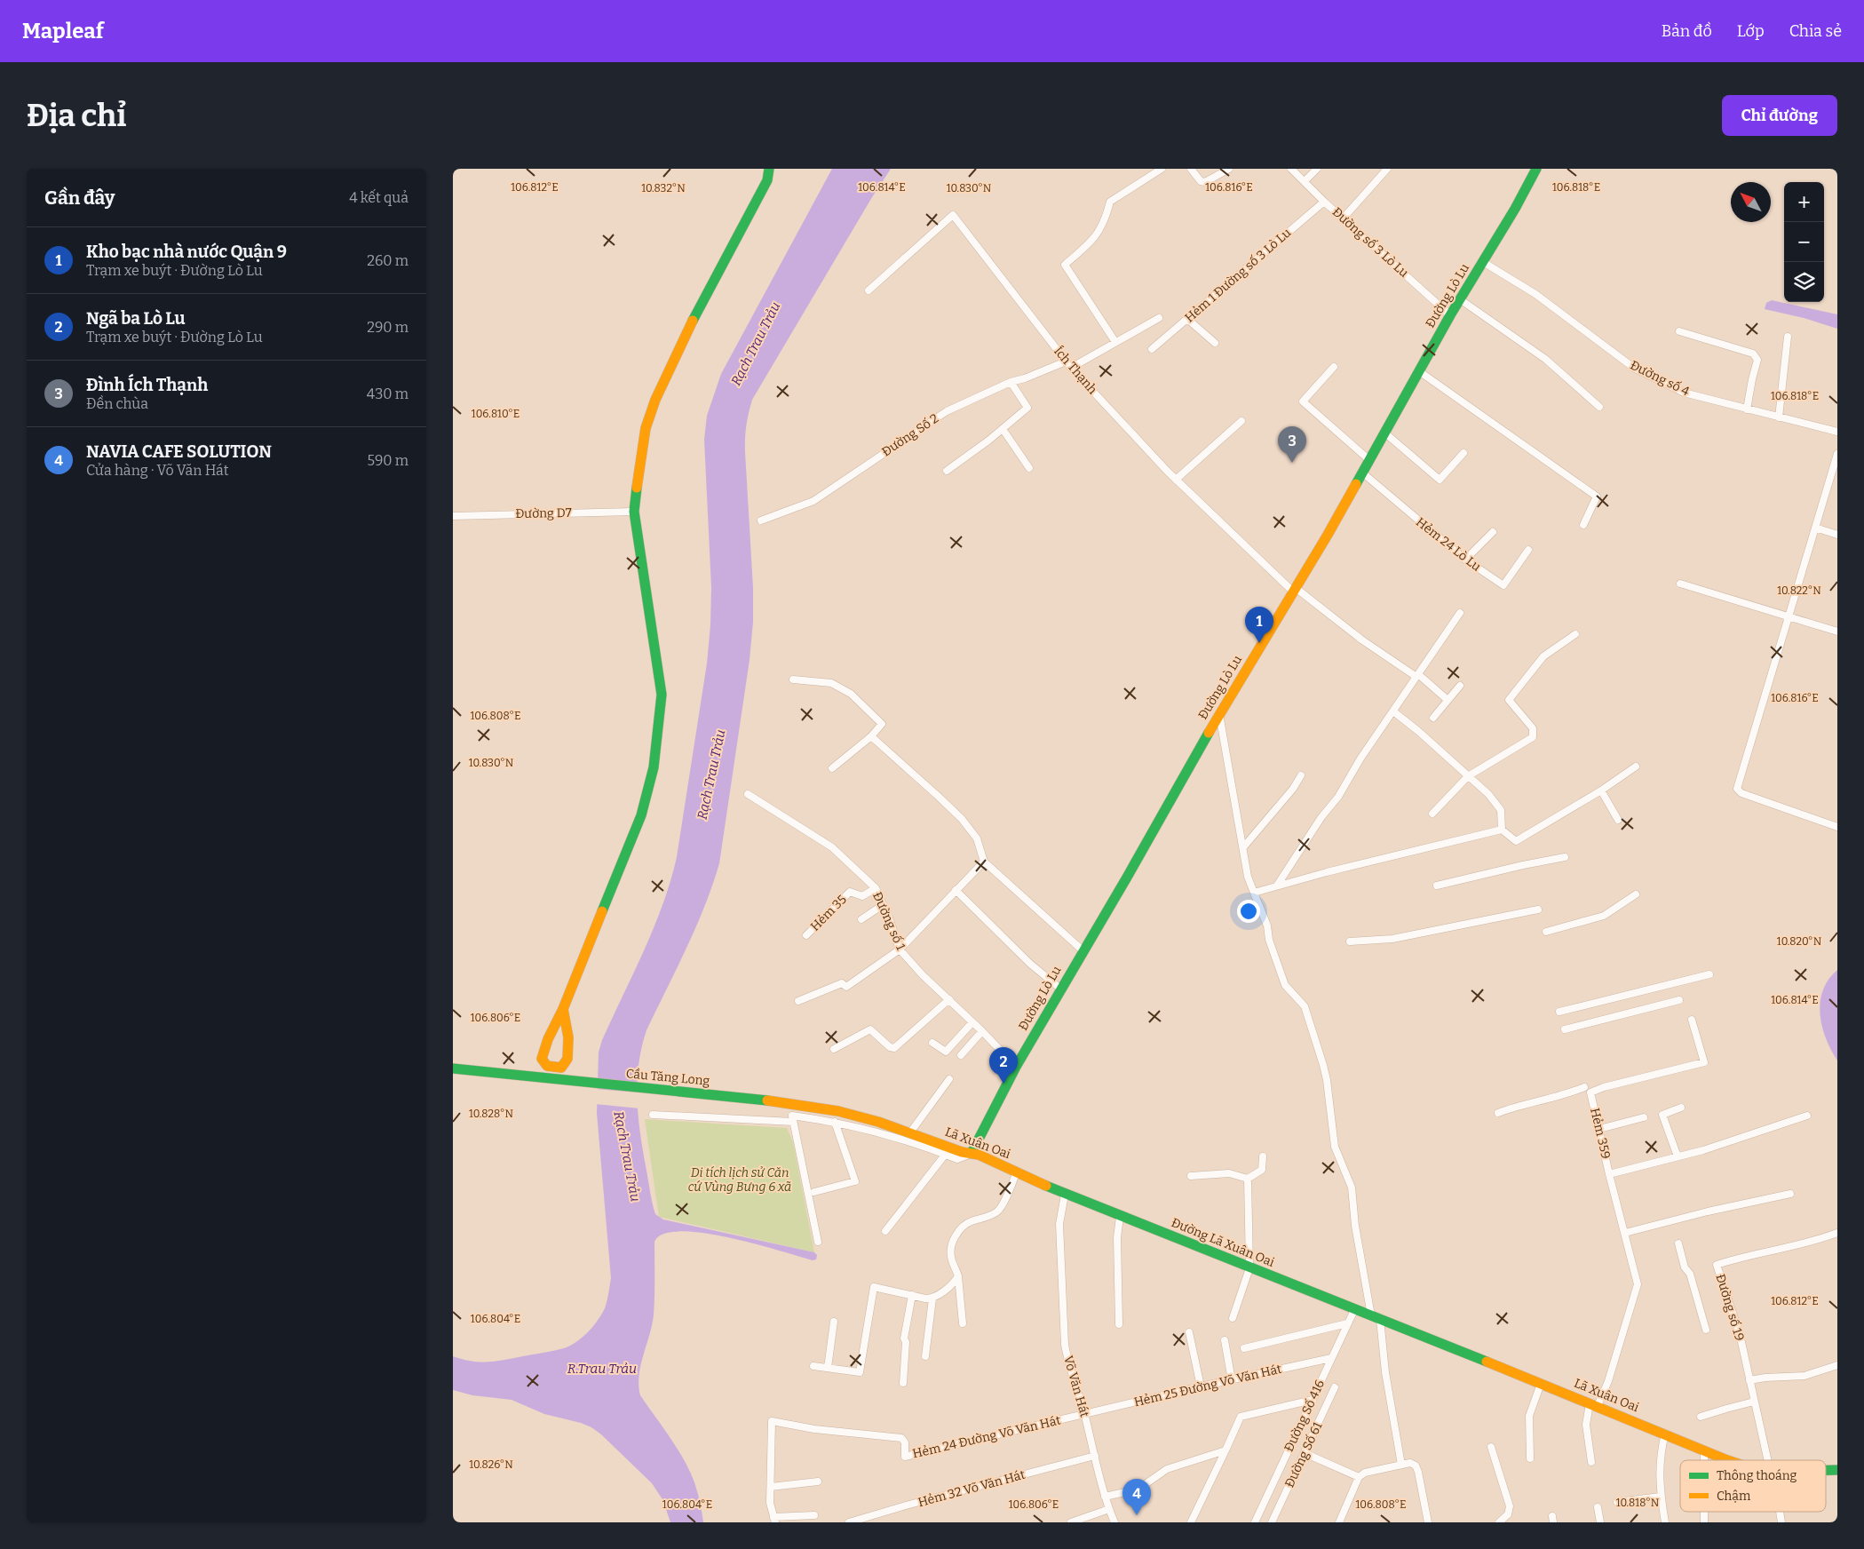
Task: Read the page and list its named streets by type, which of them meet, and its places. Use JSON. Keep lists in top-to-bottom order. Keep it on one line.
{"streets":{"street":["Đường số 3 Lò Lu","Hẻm 1 Đường số 3 Lò Lu","Đường Lò Lu","Ích Thạnh","Đường số 4","Đường Số 2","Đường D7","Hẻm 24 Lò Lu","Hẻm 35","Đường số 1","Cầu Tăng Long","Hẻm 359","Lã Xuân Oai","Đường Lã Xuân Oai","Đường số 19","Hẻm 25 Đường Võ Văn Hát","Võ Văn Hát","Đường Số 416","Hẻm 24 Đường Võ Văn Hát","Đường Số 61","Hẻm 32 Võ Văn Hát"]},"crossings":[["Đường số 3 Lò Lu","Hẻm 1 Đường số 3 Lò Lu"],["Đường số 3 Lò Lu","Đường Lò Lu"],["Đường Lò Lu","Ích Thạnh"],["Đường Lò Lu","Đường số 4"],["Đường Lò Lu","Hẻm 24 Lò Lu"],["Đường Lò Lu","Đường số 1"],["Đường Lò Lu","Lã Xuân Oai"],["Ích Thạnh","Đường Số 2"],["Hẻm 35","Đường số 1"],["Cầu Tăng Long","Lã Xuân Oai"],["Hẻm 359","Lã Xuân Oai"],["Lã Xuân Oai","Đường Lã Xuân Oai"],["Lã Xuân Oai","Võ Văn Hát"],["Đường Lã Xuân Oai","Võ Văn Hát"],["Đường Lã Xuân Oai","Đường Số 416"],["Hẻm 25 Đường Võ Văn Hát","Võ Văn Hát"],["Hẻm 25 Đường Võ Văn Hát","Đường Số 416"],["Hẻm 25 Đường Võ Văn Hát","Hẻm 24 Đường Võ Văn Hát"],["Võ Văn Hát","Hẻm 24 Đường Võ Văn Hát"],["Võ Văn Hát","Hẻm 32 Võ Văn Hát"]],"water":["Rạch Trau Trảu","R.Trau Trảu"],"parks":["Di tích lịch sử Căn cứ Vùng Bưng 6 xã"],"legend":["Thông thoáng","Chậm"],"north":"top left","page":{"header":"Mapleaf","nav":["Bản đồ","Lớp","Chia sẻ"],"buttons":"Chỉ đường","title":"Địa chỉ","heading":["Gần đây","4 kết quả"],"map_buttons":["+","−"],"list":[{"mark":"1","name":"Kho bạc nhà nước Quận 9","note":"Trạm xe buýt · Đường Lò Lu","value":"260 m"},{"mark":"2","name":"Ngã ba Lò Lu","note":"Trạm xe buýt · Đường Lò Lu","value":"290 m"},{"mark":"3","name":"Đình Ích Thạnh","note":"Đền chùa","value":"430 m"},{"mark":"4","name":"NAVIA CAFE SOLUTION","note":"Cửa hàng · Võ Văn Hát","value":"590 m"}],"pins":["3","1","2","4"]},"coordinates":["106.812°E","106.814°E","106.816°E","106.818°E","10.832°N","10.830°N","106.810°E","10.822°N","106.808°E","10.820°N","106.806°E","10.828°N","106.804°E","10.826°N","10.818°N"]}
